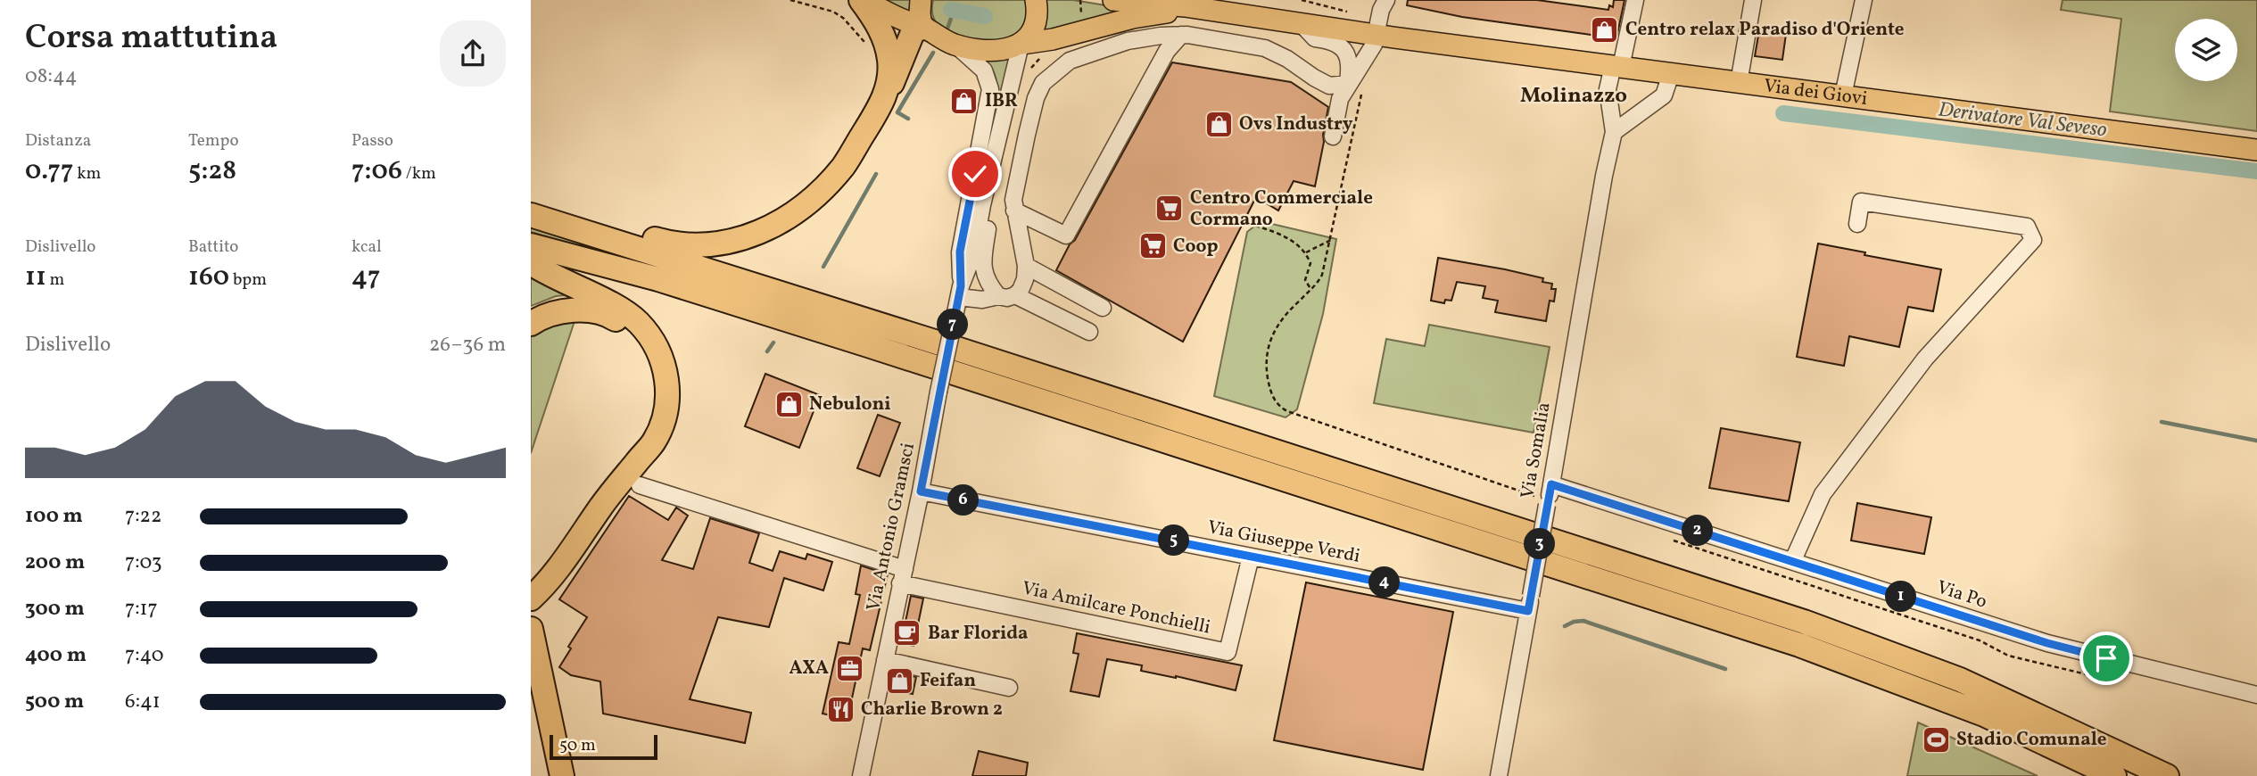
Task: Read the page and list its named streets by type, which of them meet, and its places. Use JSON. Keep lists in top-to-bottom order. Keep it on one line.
{"streets":{"main road":["Via dei Giovi"],"street":["Via Somalia","Via Antonio Gramsci","Via Giuseppe Verdi","Via Po","Via Amilcare Ponchielli"]},"crossings":[["Via dei Giovi","Via Somalia"],["Via dei Giovi","Via Antonio Gramsci"],["Via Somalia","Via Giuseppe Verdi"],["Via Somalia","Via Po"],["Via Antonio Gramsci","Via Giuseppe Verdi"],["Via Antonio Gramsci","Via Amilcare Ponchielli"],["Via Giuseppe Verdi","Via Amilcare Ponchielli"]],"districts":["Molinazzo"],"water":["Derivatore Val Seveso"],"places":{"shop":["Centro relax Paradiso d'Oriente","IBR","Ovs Industry","Nebuloni","Feifan"],"supermarket":["Centro Commerciale Cormano","Coop"],"cafe":["Bar Florida"],"office":["AXA"],"restaurant":["Charlie Brown 2"],"sports":["Stadio Comunale"]},"scale_bar":"50 m","page":{"heading":["Corsa mattutina","08:44"],"stats":[["Distanza","0.77 km"],["Tempo","5:28"],["Passo","7:06 /km"],["Dislivello","11 m"],["Battito","160 bpm"],["kcal","47"]],"pins":["7","6","2","5","3","4","1"],"chart":["Dislivello","26–36 m"],"list":[{"name":"100 m","note":"7:22"},{"name":"200 m","note":"7:03"},{"name":"300 m","note":"7:17"},{"name":"400 m","note":"7:40"},{"name":"500 m","note":"6:41"}],"scale":"50 m"}}
